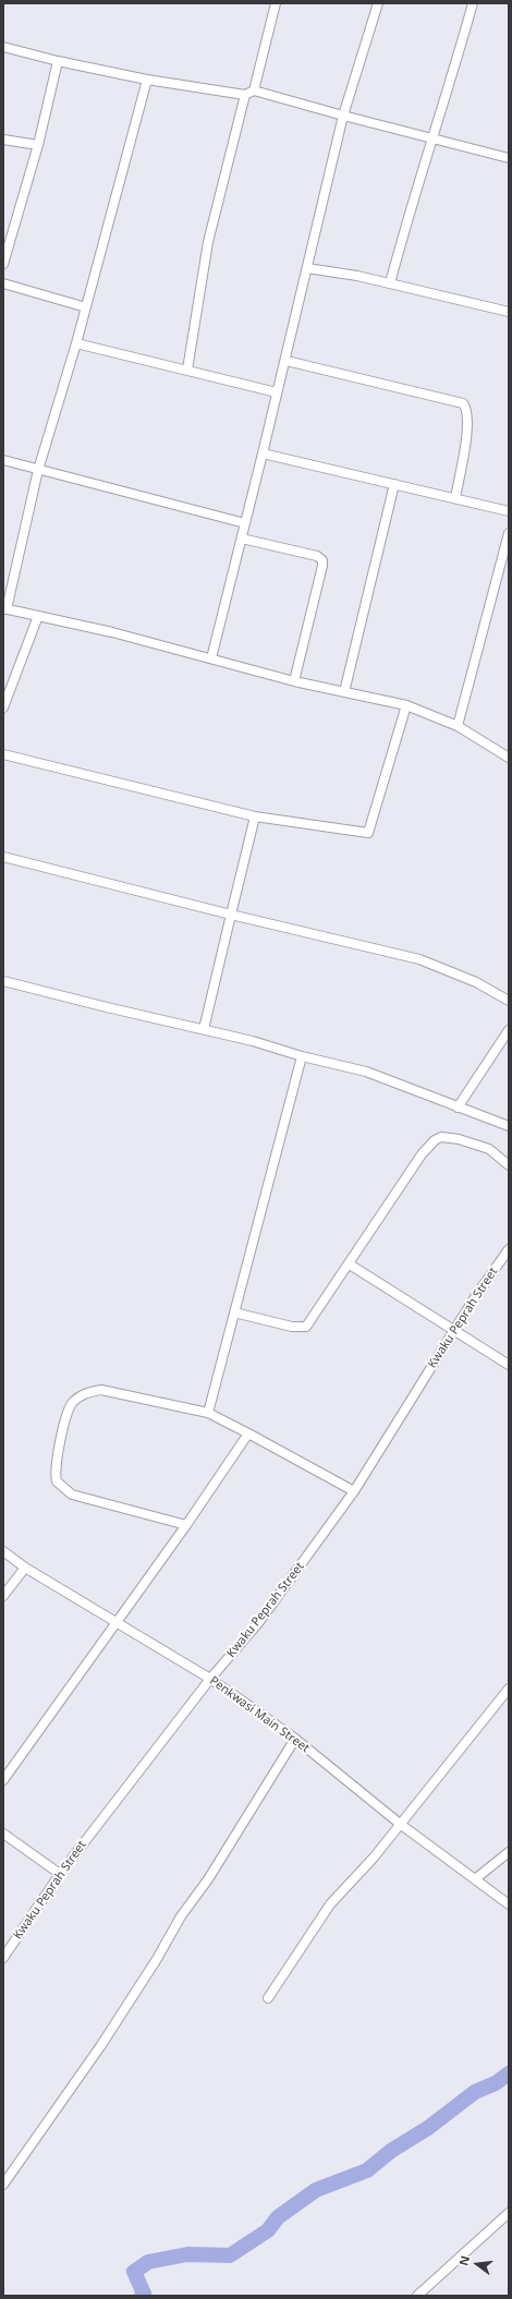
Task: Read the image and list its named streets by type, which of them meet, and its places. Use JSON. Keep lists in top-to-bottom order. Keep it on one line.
{"streets":{"street":["Kwaku Peprah Street","Penkwasi Main Street"]},"crossings":[["Kwaku Peprah Street","Penkwasi Main Street"]],"north":"left"}
